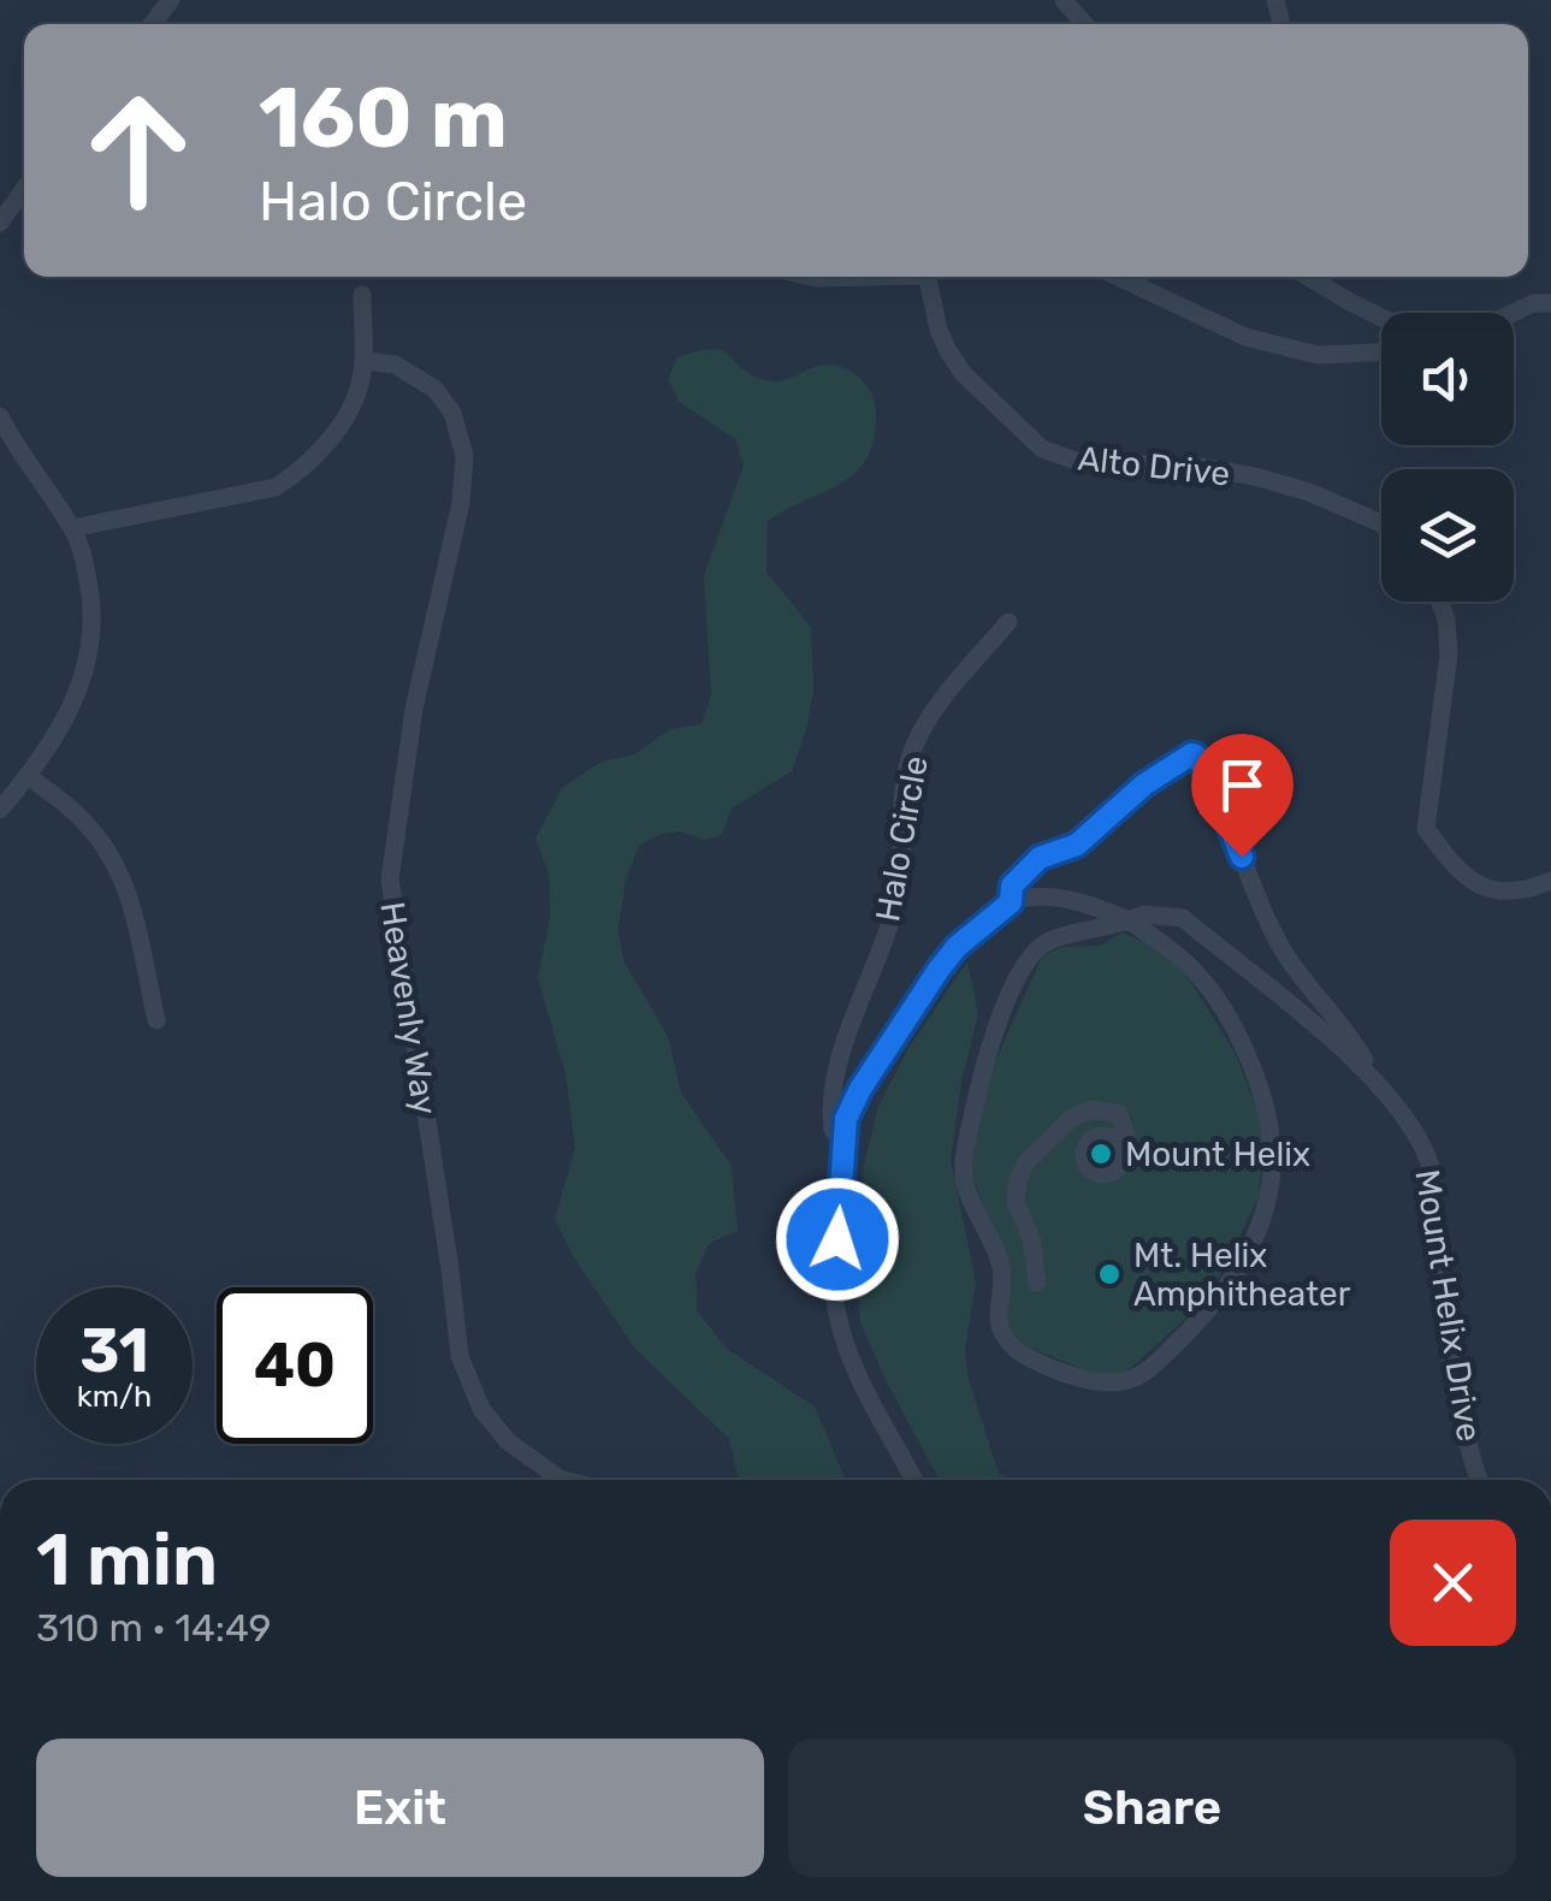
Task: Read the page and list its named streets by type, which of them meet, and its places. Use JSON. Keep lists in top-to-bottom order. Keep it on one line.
{"streets":{"street":["Alto Drive","Halo Circle","Heavenly Way","Mount Helix Drive"]},"places":["Mount Helix","Mt. Helix Amphitheater"],"page":{"turn":["160 m","Halo Circle"],"speed":"31 km/h","limit":"40","heading":["1 min","310 m · 14:49"],"buttons":["Exit","Share"]}}
